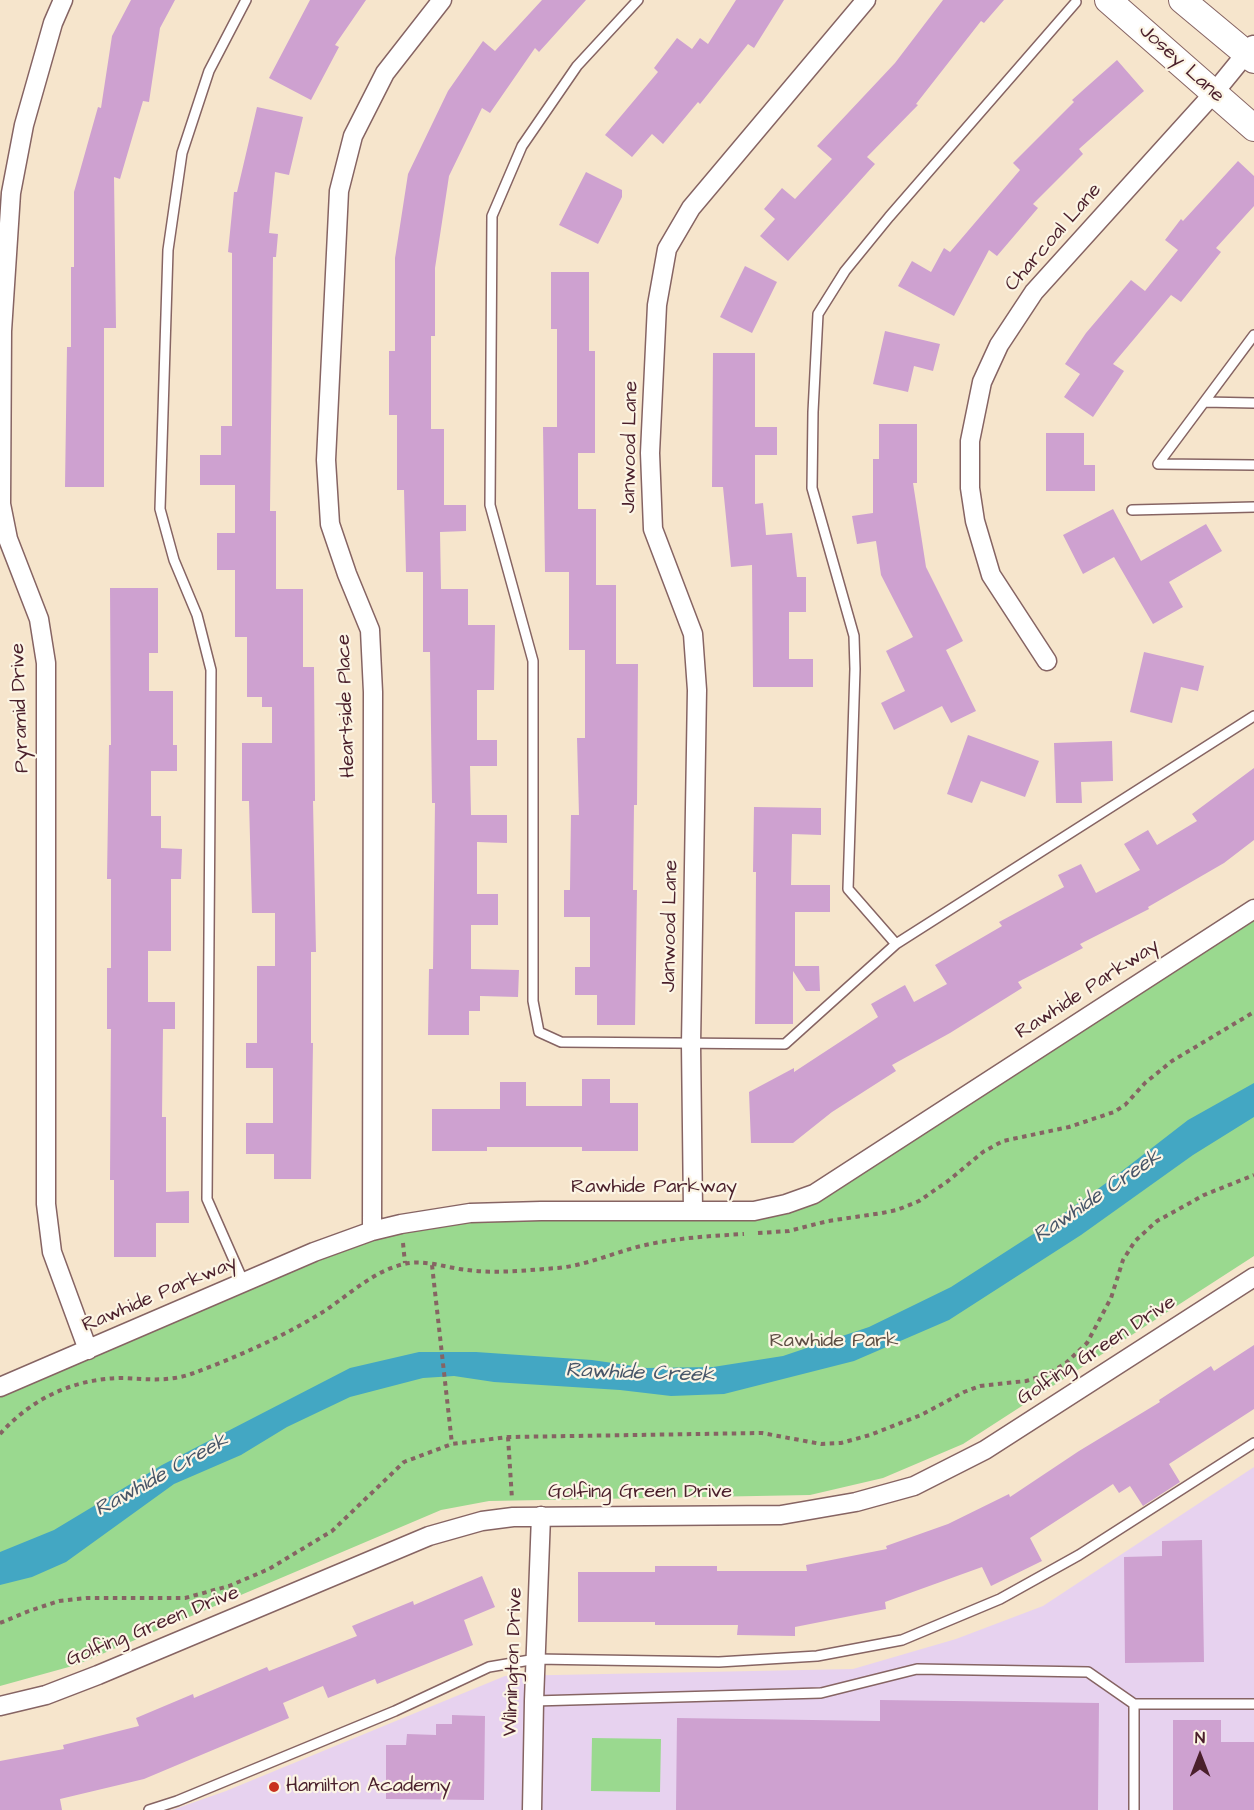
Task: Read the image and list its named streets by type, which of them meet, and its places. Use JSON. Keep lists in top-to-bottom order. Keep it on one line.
{"streets":{"main road":["Josey Lane"],"street":["Charcoal Lane","Janwood Lane","Heartside Place","Pyramid Drive","Rawhide Parkway","Golfing Green Drive","Wilmington Drive"]},"crossings":[["Josey Lane","Charcoal Lane"],["Janwood Lane","Rawhide Parkway"],["Heartside Place","Rawhide Parkway"],["Pyramid Drive","Rawhide Parkway"],["Golfing Green Drive","Wilmington Drive"]],"water":["Rawhide Creek"],"parks":["Rawhide Park"],"places":["Hamilton Academy"],"north":"top"}
